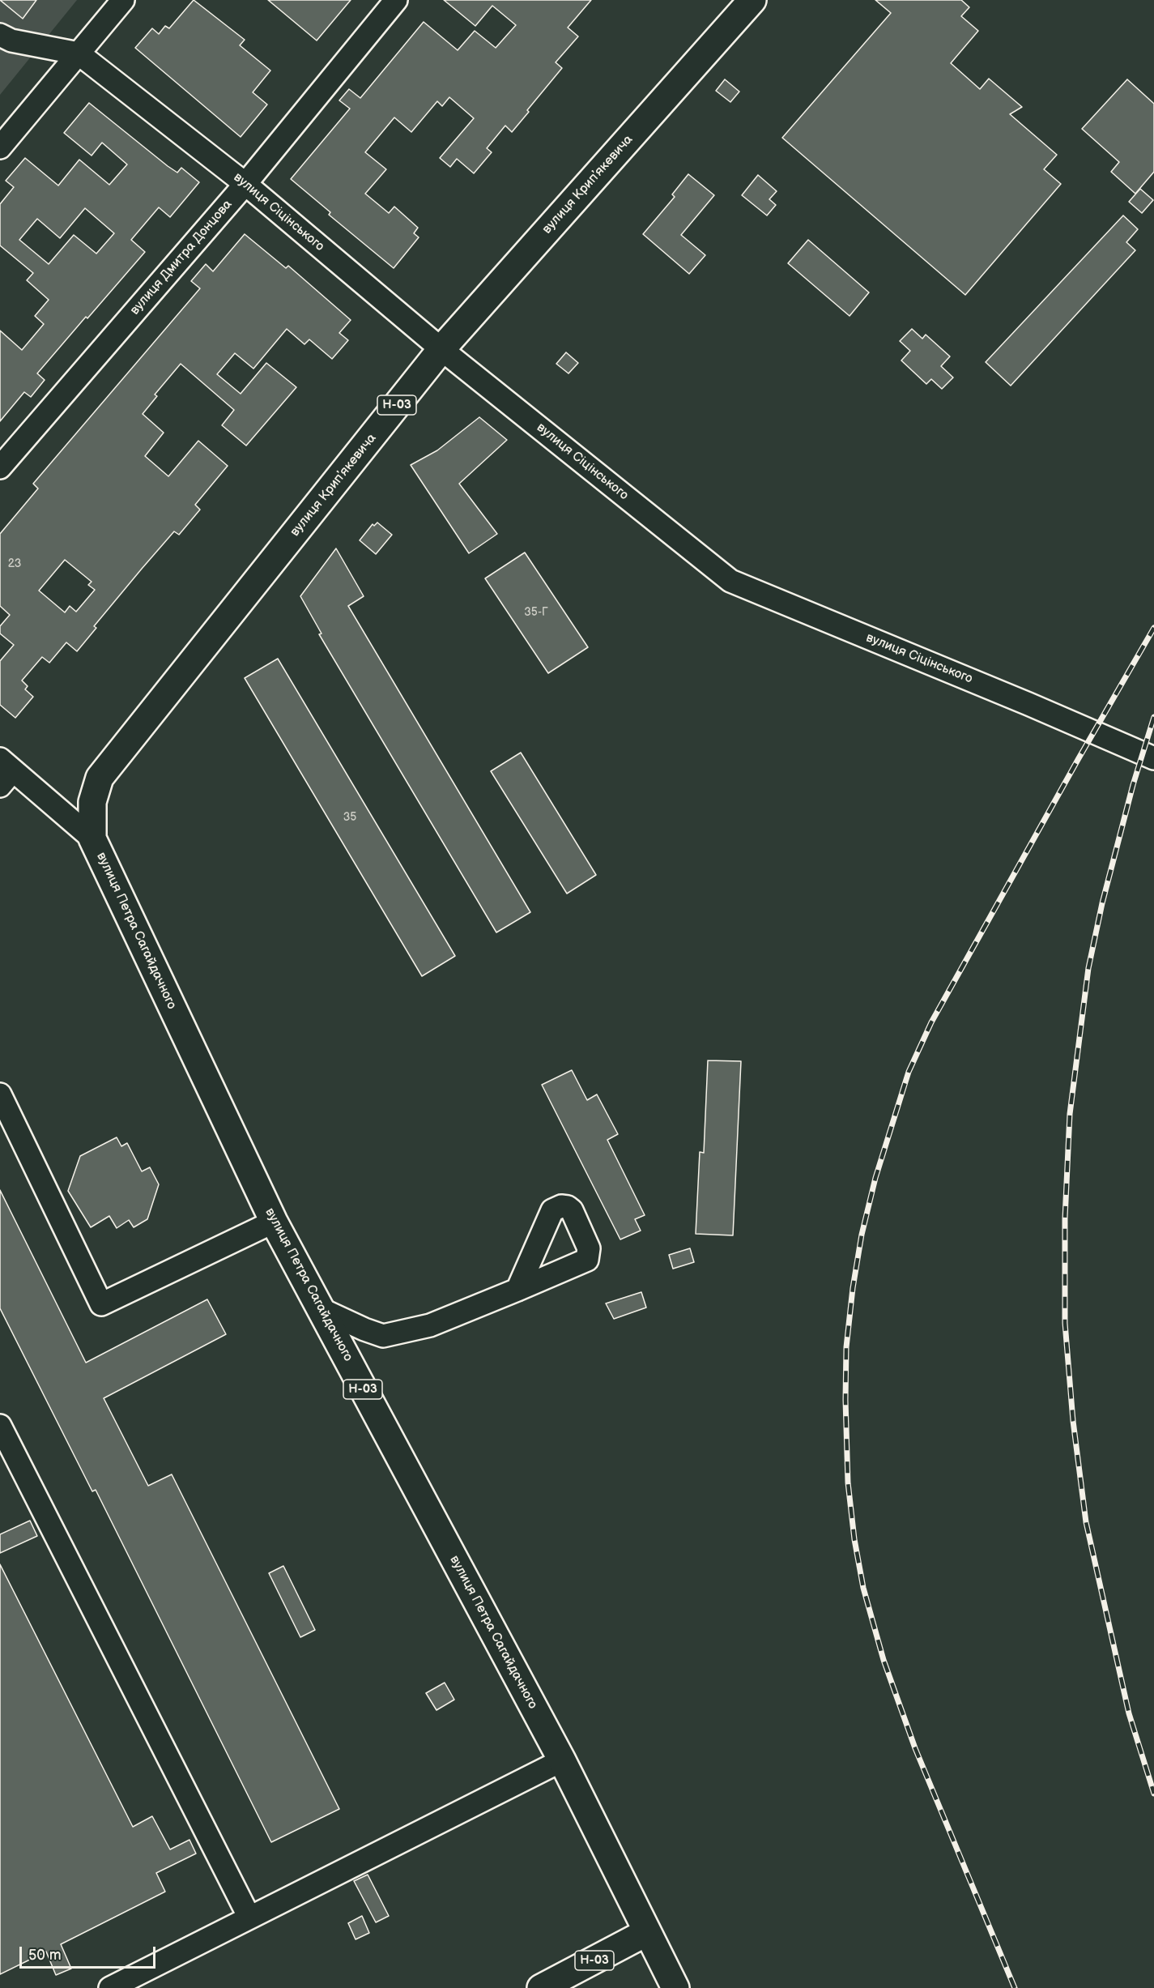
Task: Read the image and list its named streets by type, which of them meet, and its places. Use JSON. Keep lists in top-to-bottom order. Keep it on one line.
{"streets":{"main road":["вулиця Крипʼякевича","Н-03","вулиця Петра Сагайдачного"],"street":["вулиця Сіцінського","вулиця Дмитра Донцова"]},"crossings":[["вулиця Крипʼякевича","вулиця Сіцінського"],["вулиця Крипʼякевича","вулиця Петра Сагайдачного"],["вулиця Сіцінського","вулиця Дмитра Донцова"],["Н-03","вулиця Петра Сагайдачного"]],"house_numbers":["23","35-Г","35"],"scale_bar":"50 m"}
